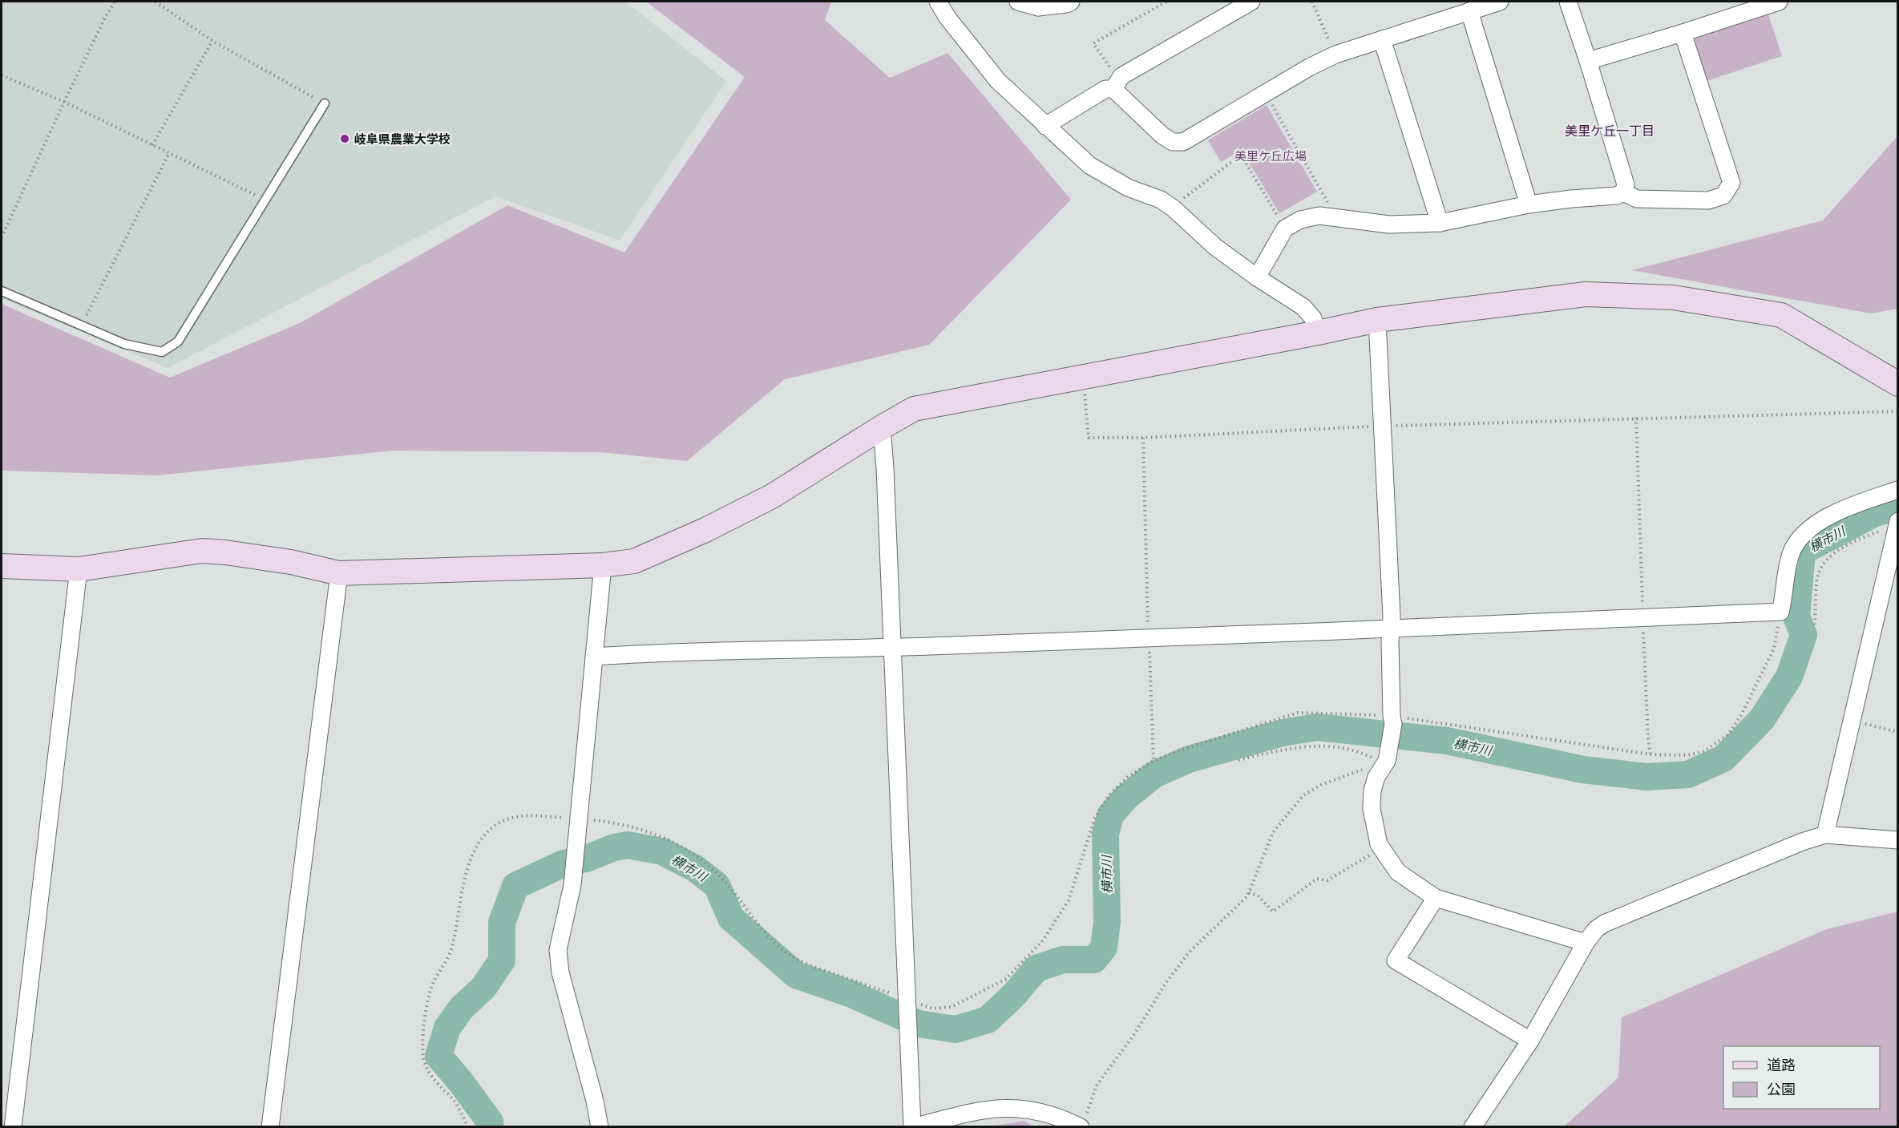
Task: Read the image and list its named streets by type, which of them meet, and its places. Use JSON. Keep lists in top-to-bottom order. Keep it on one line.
{"districts":["美里ケ丘一丁目"],"water":["横市川"],"parks":["美里ケ丘広場"],"places":["岐阜県農業大学校"],"legend":["道路","公園"]}
